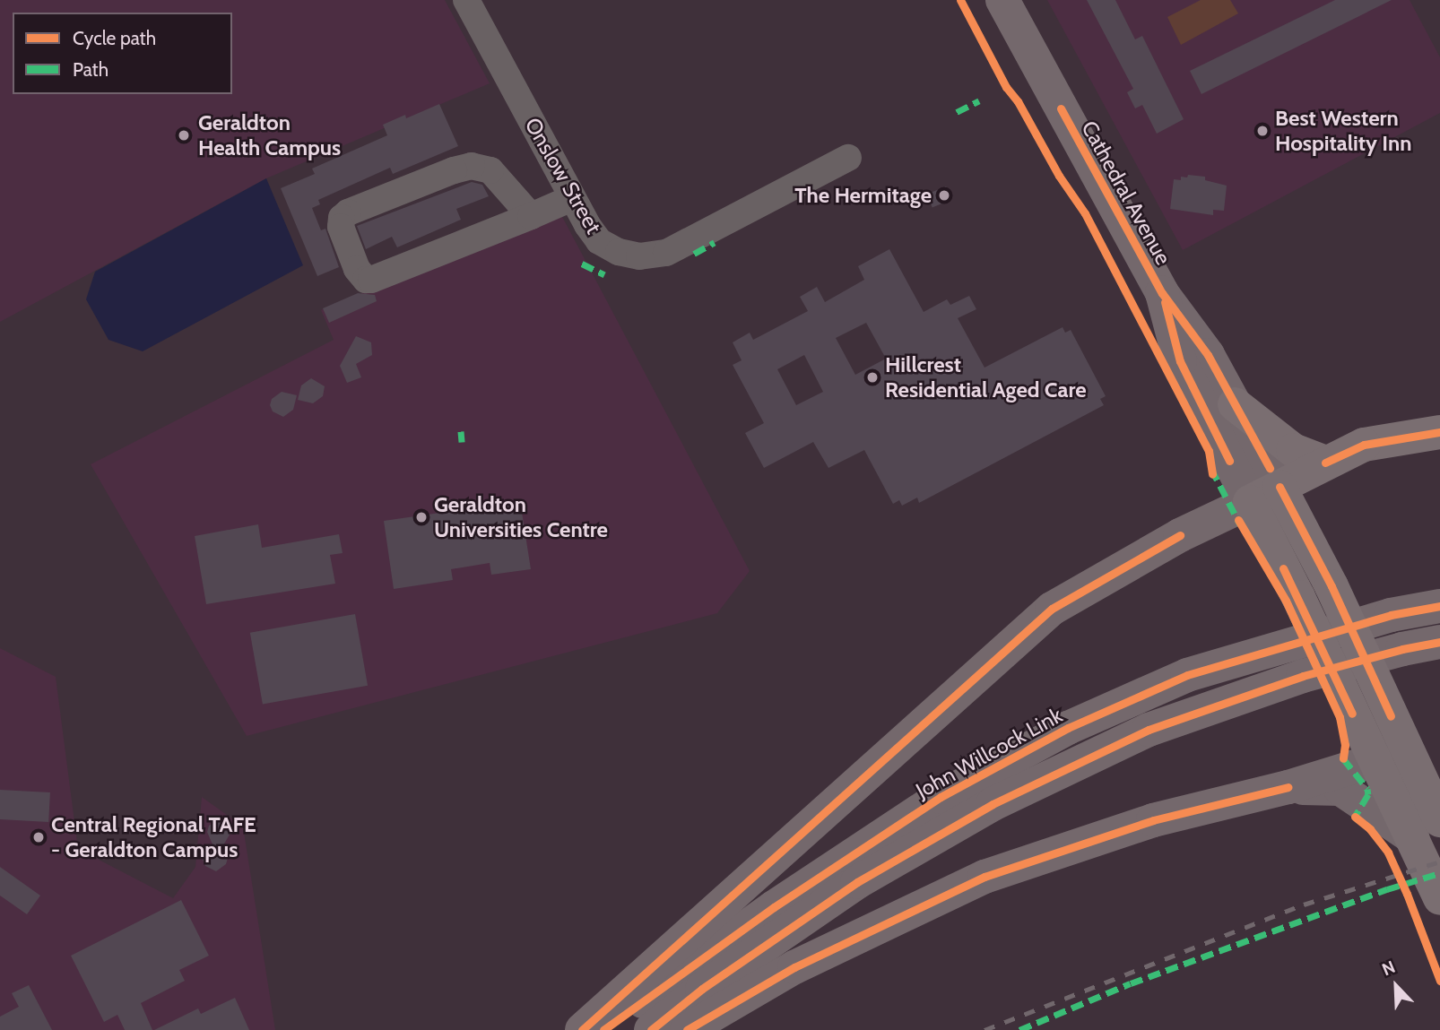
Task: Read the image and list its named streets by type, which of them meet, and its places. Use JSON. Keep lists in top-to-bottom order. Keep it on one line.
{"streets":{"highway":["Cathedral Avenue"],"main road":["John Willcock Link"],"street":["Onslow Street"]},"places":["Best Western Hospitality Inn","Geraldton Health Campus","The Hermitage","Hillcrest Residential Aged Care","Geraldton Universities Centre","Central Regional TAFE - Geraldton Campus"],"legend":["Cycle path","Path"],"north":"top left"}
